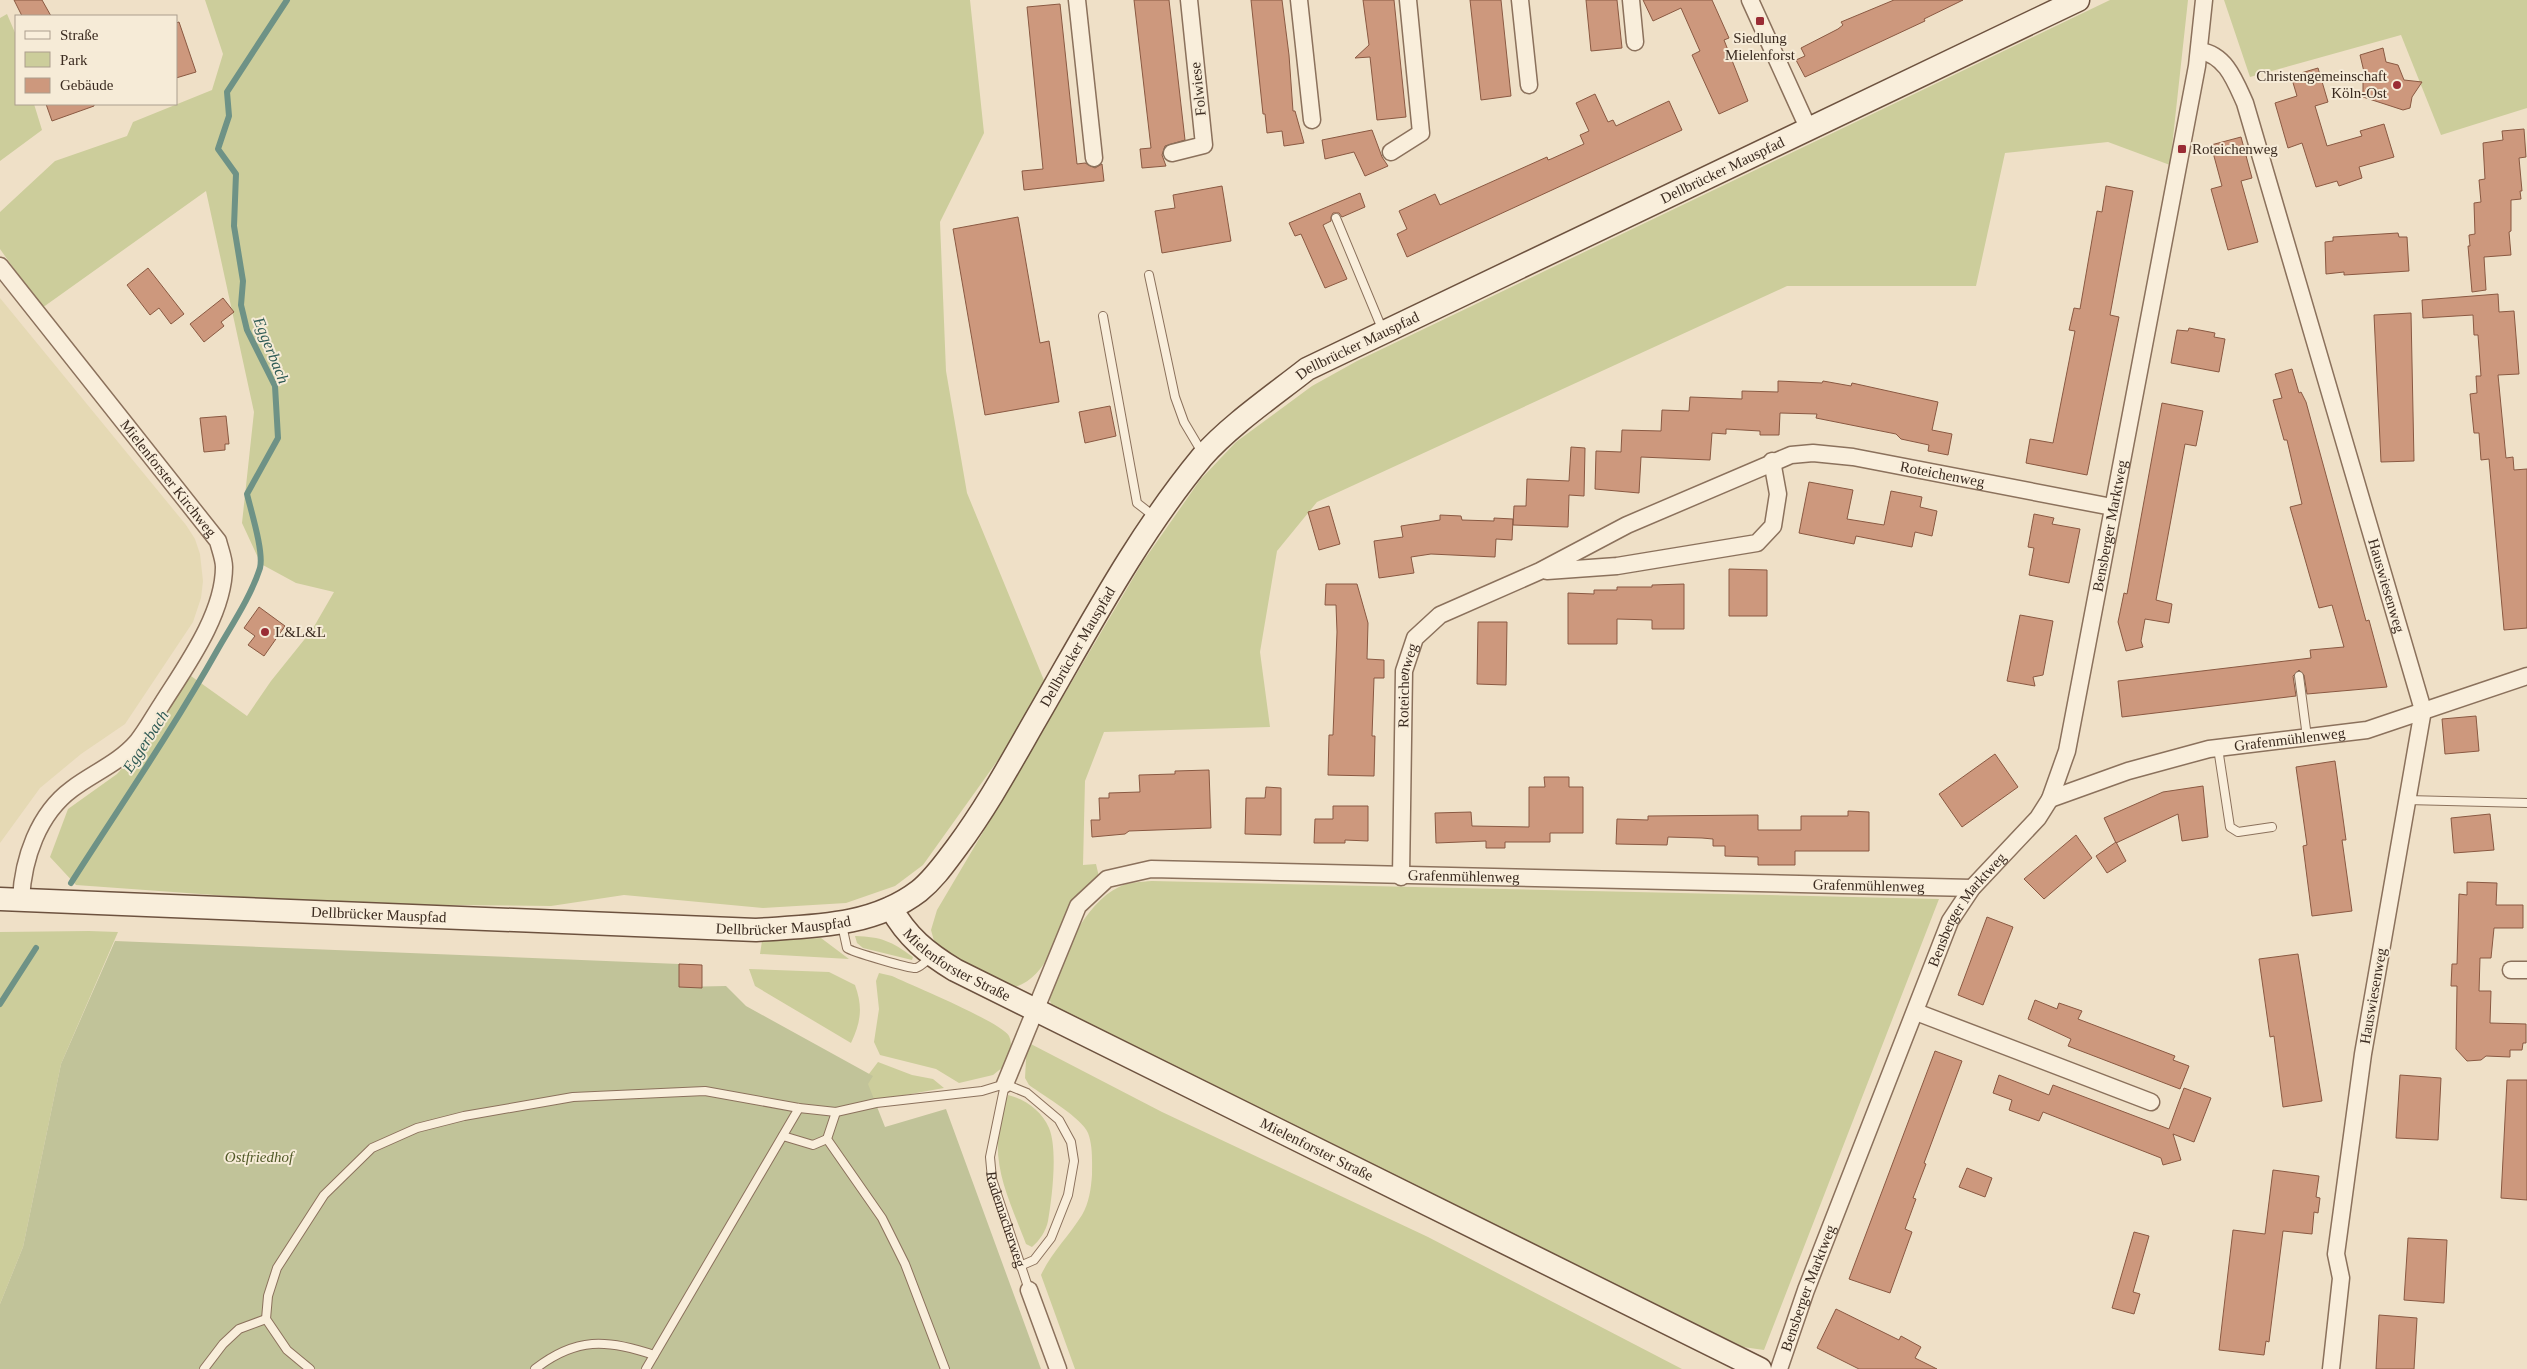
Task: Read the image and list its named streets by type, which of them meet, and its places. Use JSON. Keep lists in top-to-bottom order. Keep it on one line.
{"streets":{"main road":["Dellbrücker Mauspfad","Mielenforster Straße"],"street":["Folwiese","Roteichenweg","Mielenforster Kirchweg","Bensberger Marktweg","Hauswiesenweg","Grafenmühlenweg","Rademacherweg"]},"crossings":[["Dellbrücker Mauspfad","Mielenforster Kirchweg"],["Dellbrücker Mauspfad","Mielenforster Straße"],["Roteichenweg","Bensberger Marktweg"],["Roteichenweg","Grafenmühlenweg"],["Bensberger Marktweg","Hauswiesenweg"],["Bensberger Marktweg","Grafenmühlenweg"],["Hauswiesenweg","Grafenmühlenweg"],["Grafenmühlenweg","Mielenforster Straße"],["Grafenmühlenweg","Rademacherweg"],["Mielenforster Straße","Rademacherweg"]],"water":["Eggerbach"],"parks":["Ostfriedhof"],"places":{"transit":["Siedlung Mielenforst","Roteichenweg"],"other":["Christengemeinschaft Köln-Ost","L&L&L"]},"legend":["Straße","Park","Gebäude"]}
